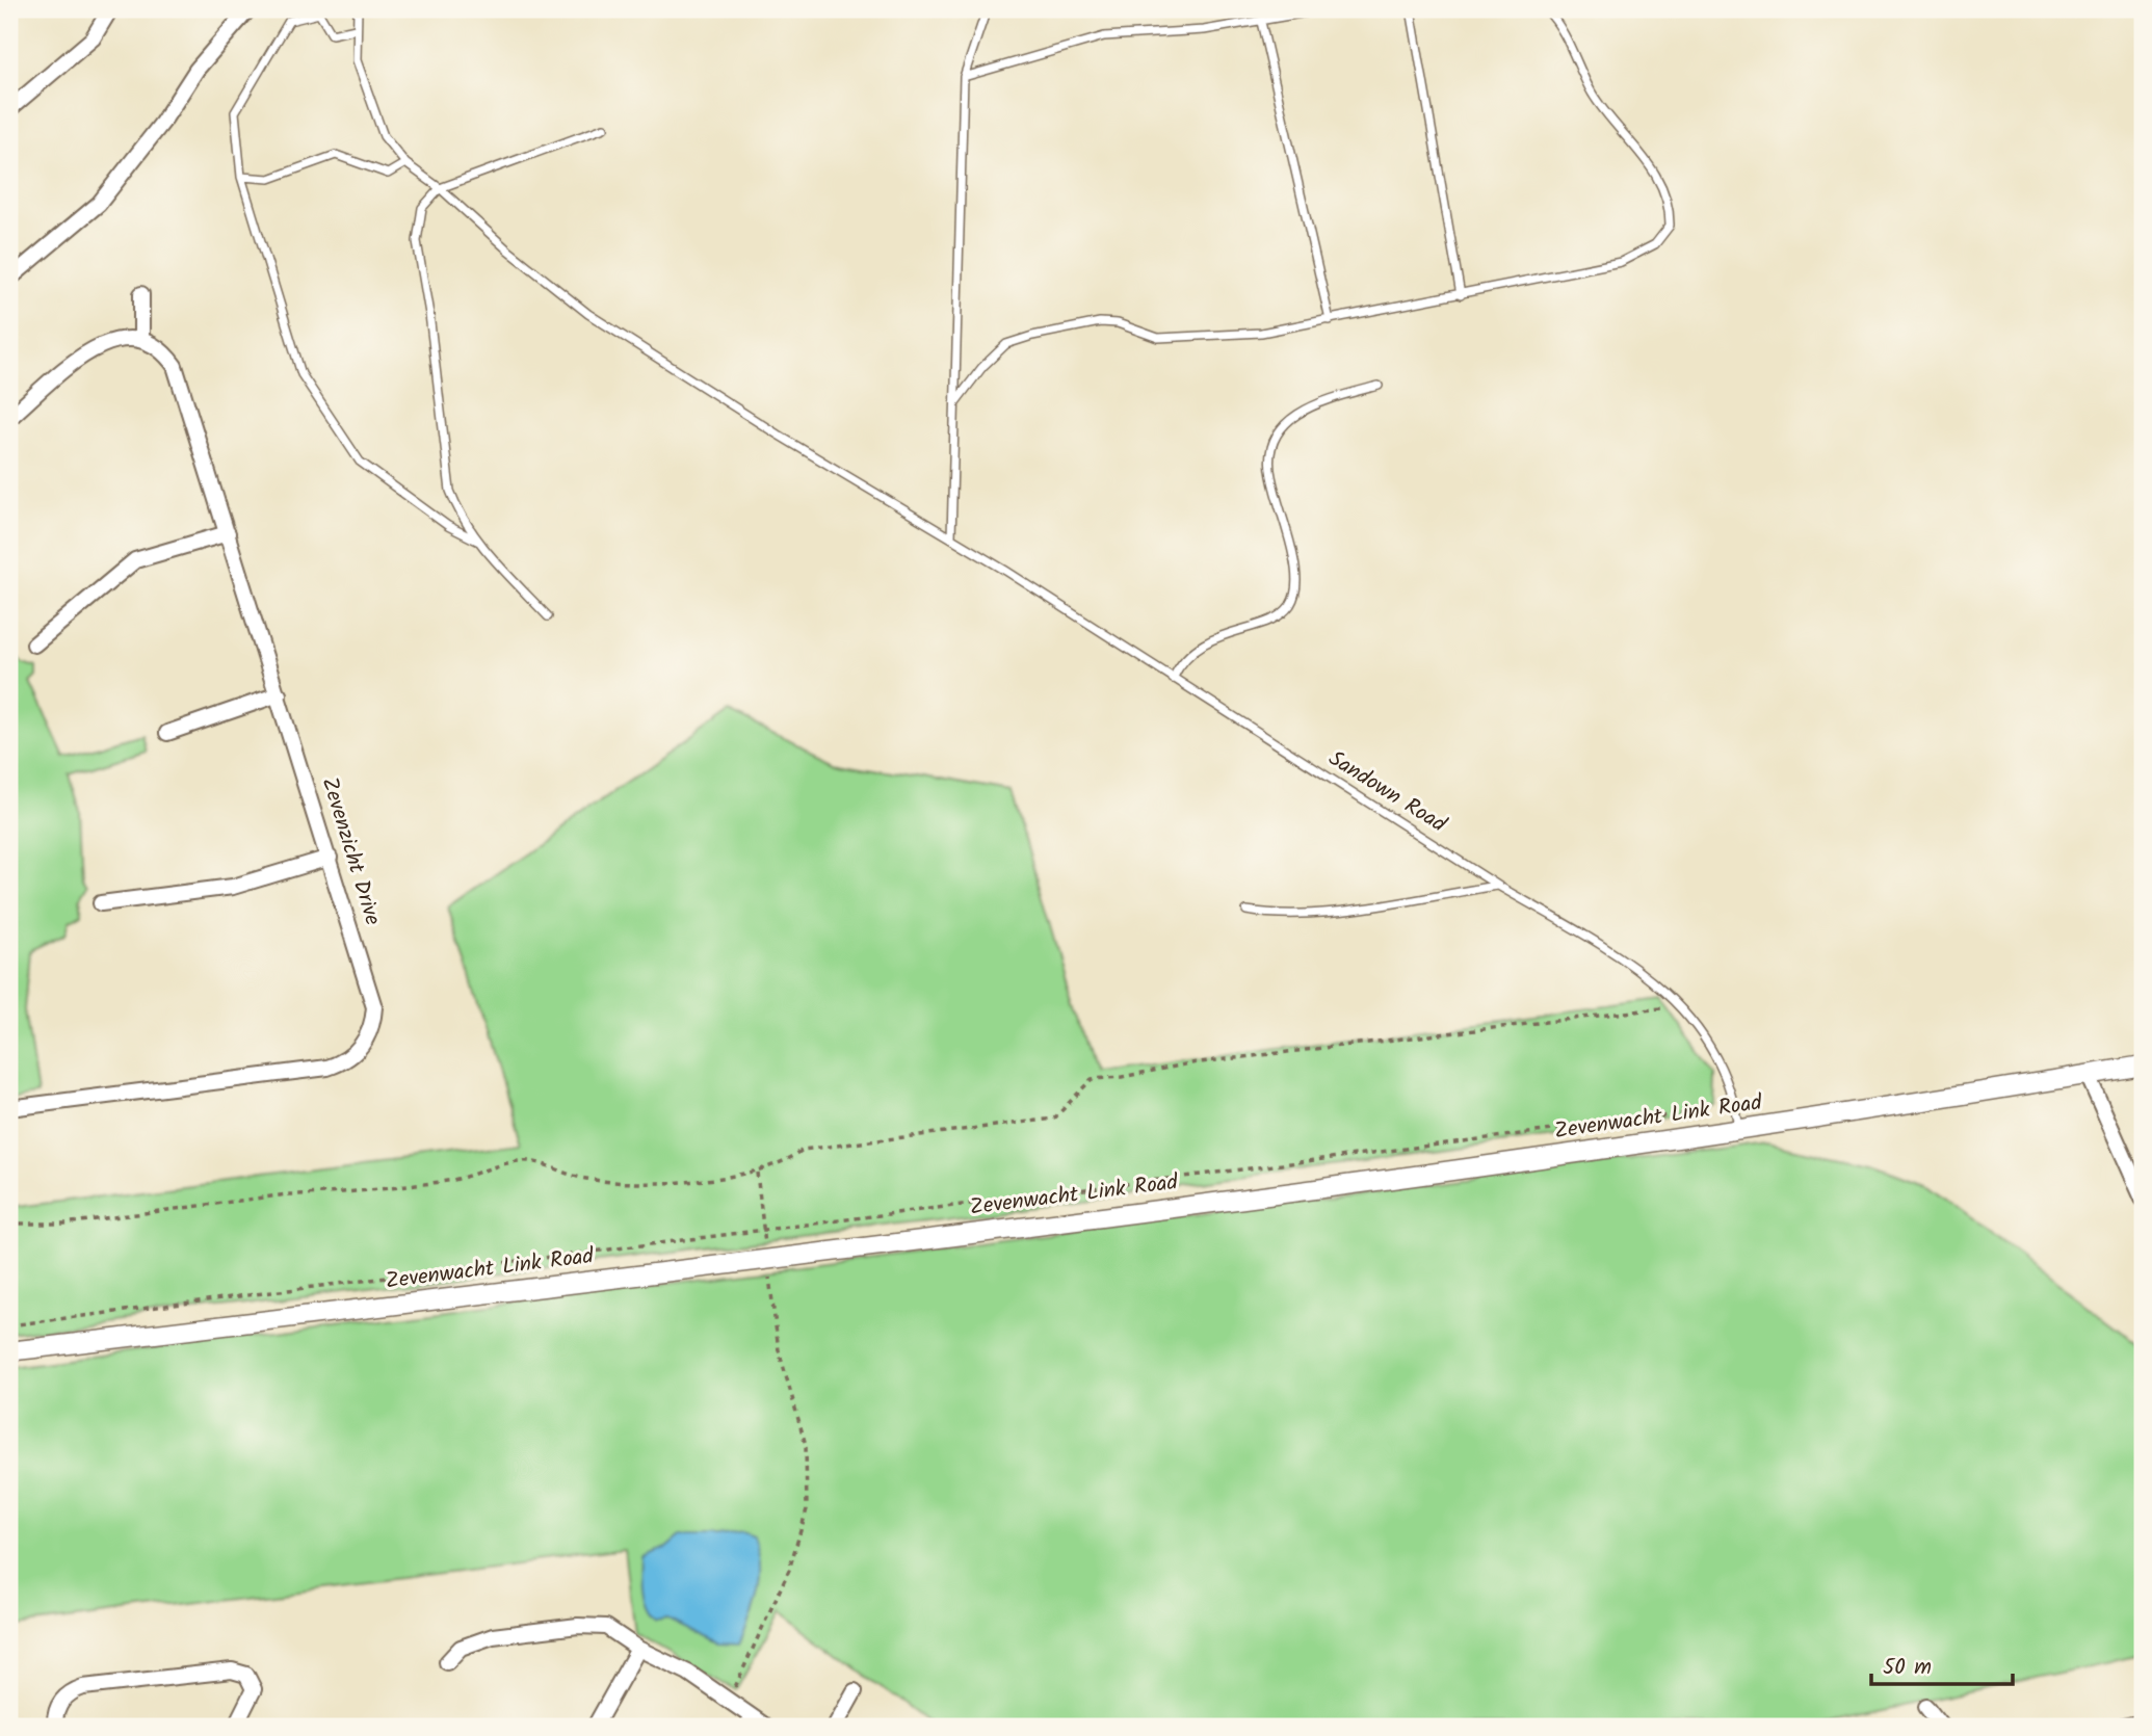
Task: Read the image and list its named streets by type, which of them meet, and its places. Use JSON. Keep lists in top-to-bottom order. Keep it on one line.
{"streets":{"street":["Zevenzicht Drive","Zevenwacht Link Road"],"lane":["Sandown Road"]},"crossings":[["Sandown Road","Zevenwacht Link Road"]],"scale_bar":"50 m"}
